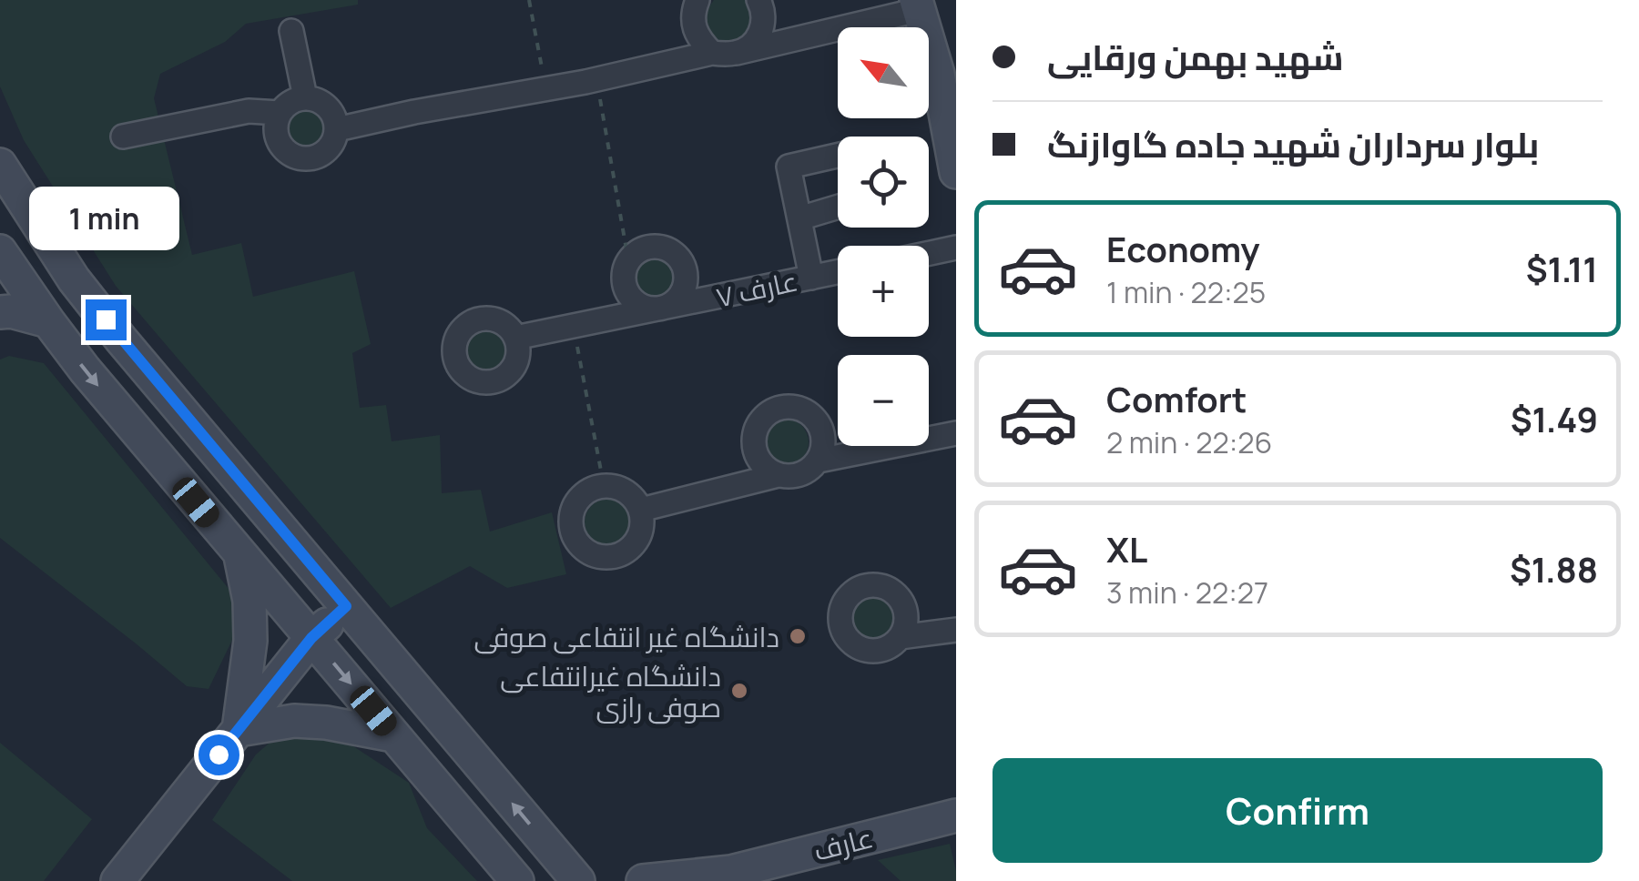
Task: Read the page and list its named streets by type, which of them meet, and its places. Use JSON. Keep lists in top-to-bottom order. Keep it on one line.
{"streets":{"main road":["عارف"],"street":["عارف ۷"]},"places":["دانشگاه غیر انتفاعی صوفی","دانشگاه غیرانتفاعی صوفی رازی"],"north":"top left","page":{"banner":["شهید بهمن ورقایی","بلوار سرداران شهید جاده گاوازنگ"],"map_buttons":["+","−"],"bubble":"1 min","list":[{"name":"Economy","note":"1 min · 22:25","value":"$1.11"},{"name":"Comfort","note":"2 min · 22:26","value":"$1.49"},{"name":"XL","note":"3 min · 22:27","value":"$1.88"}],"buttons":"Confirm"}}
